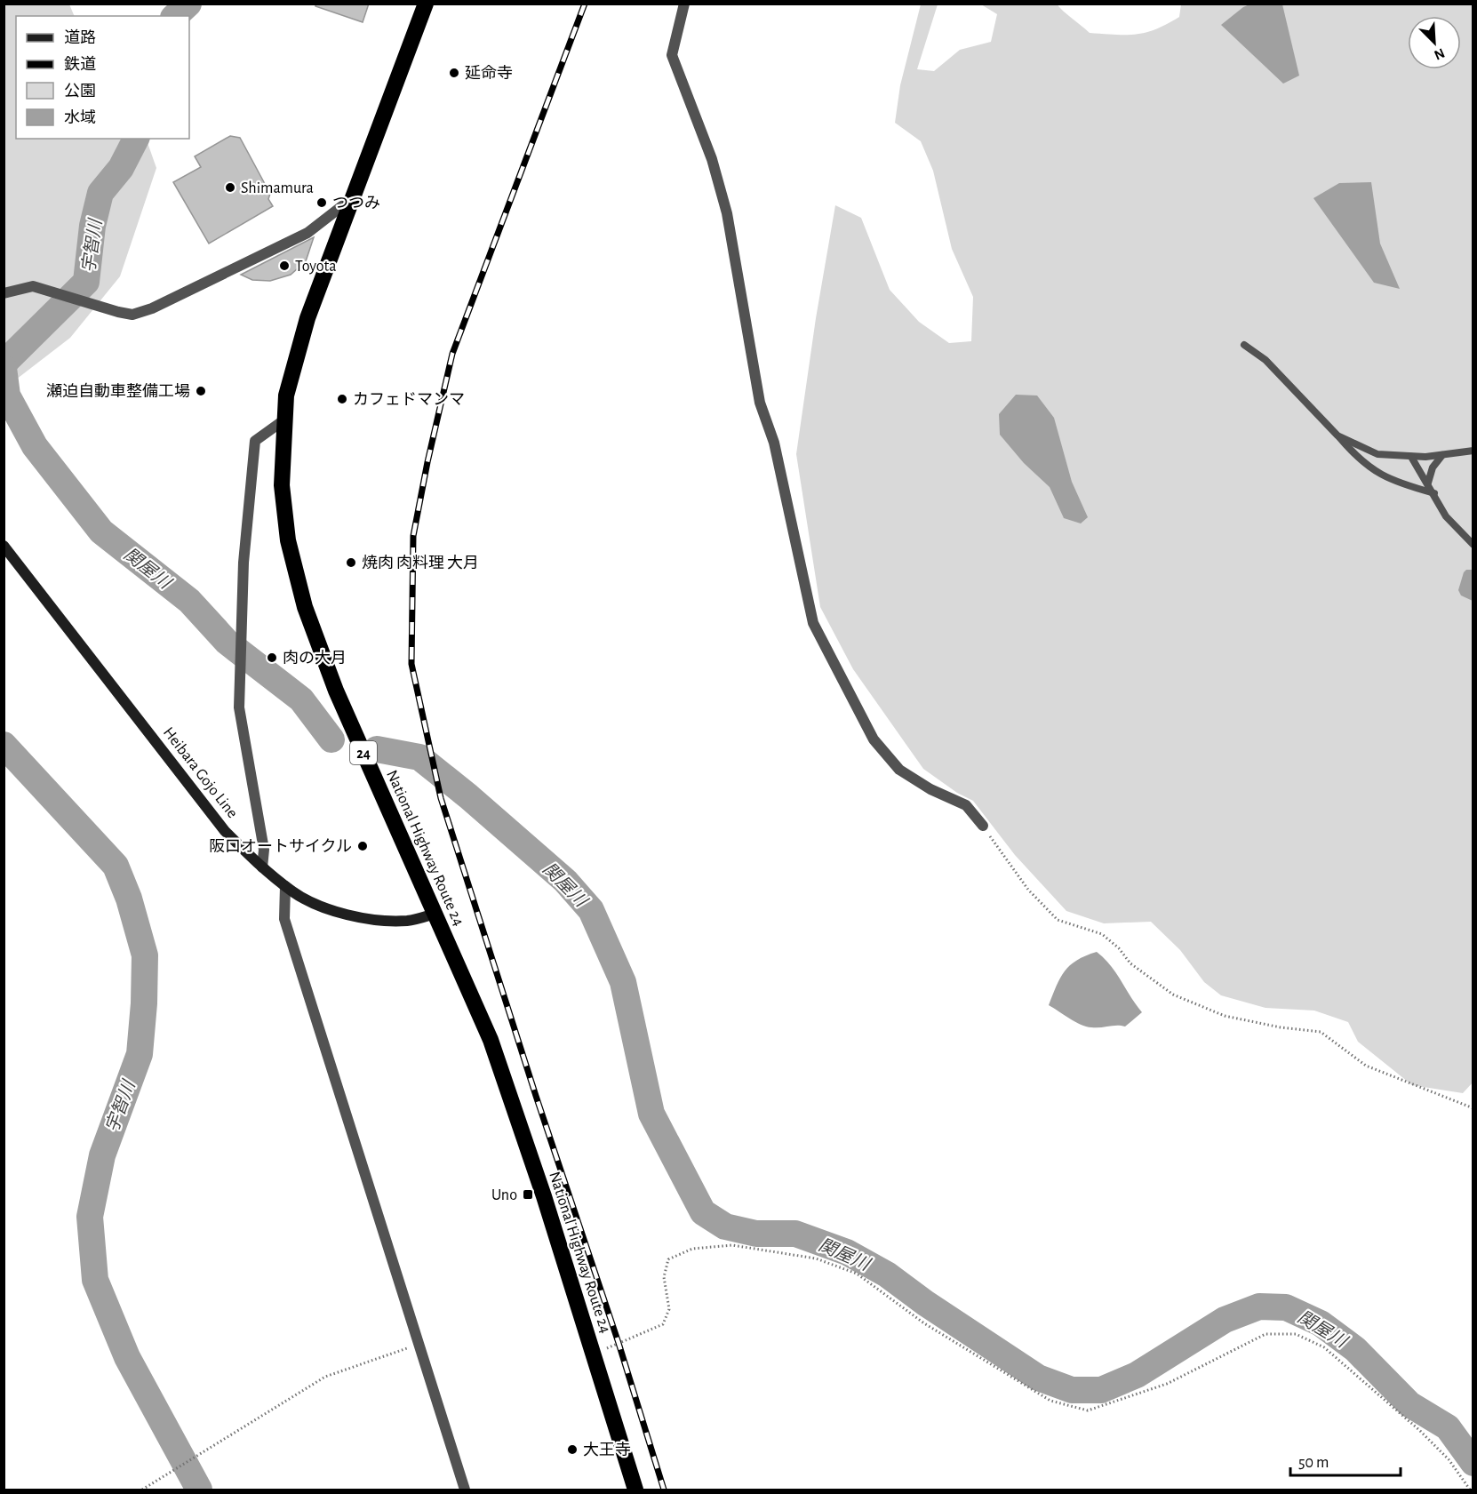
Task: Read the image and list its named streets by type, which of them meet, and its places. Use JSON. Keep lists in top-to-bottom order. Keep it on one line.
{"streets":{"highway":["24","National Highway Route 24"],"main road":["Heibara Gojo Line"]},"crossings":[["Heibara Gojo Line","National Highway Route 24"]],"water":["宇智川","関屋川"],"places":{"other":["延命寺","Shimamura","つつみ","Toyota","瀬迫自動車整備工場","カフェドマンマ","焼肉 肉料理 大月","肉の大月","阪口オートサイクル","大王寺"],"transit":["Uno"]},"legend":["道路","鉄道","公園","水域"],"scale_bar":"50 m","north":"bottom right"}
